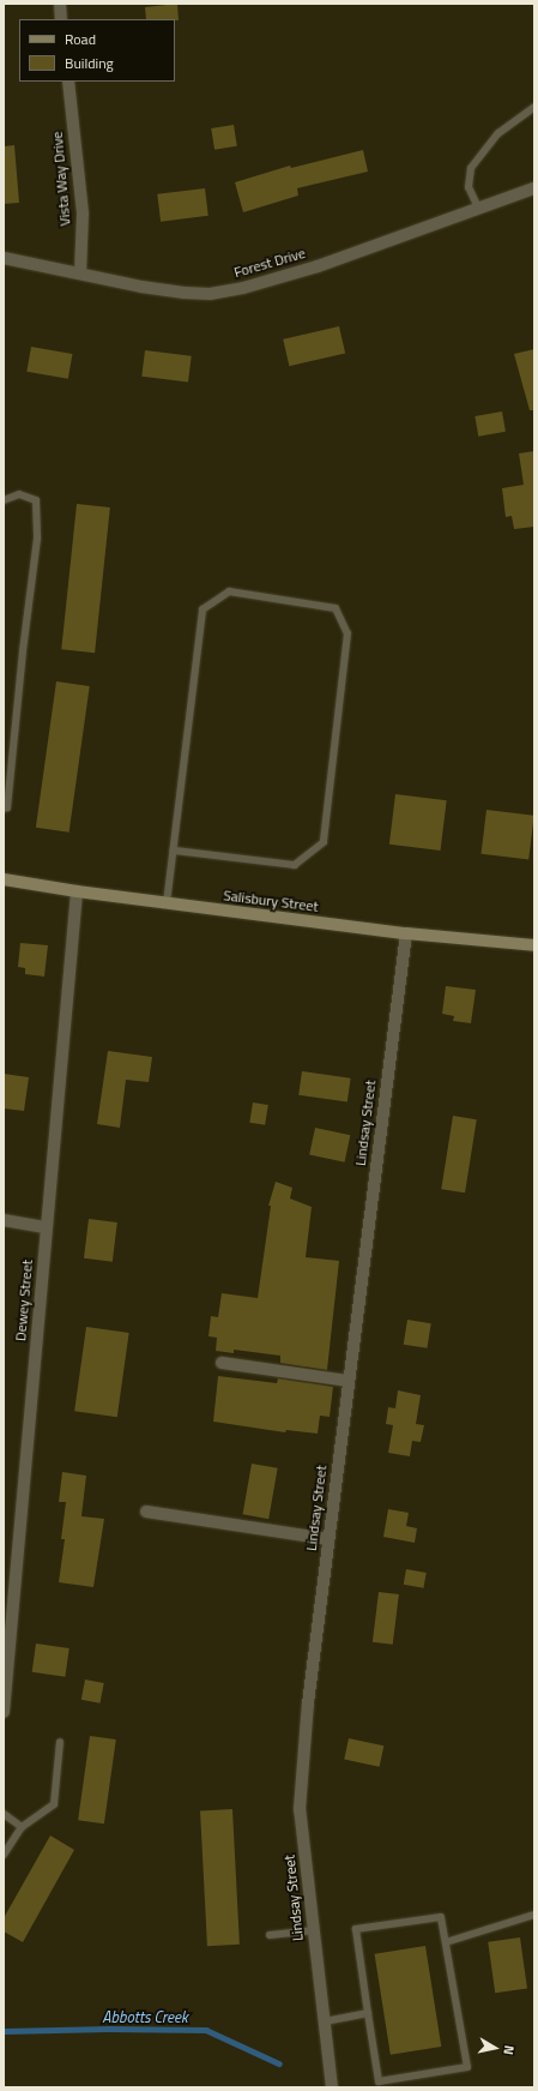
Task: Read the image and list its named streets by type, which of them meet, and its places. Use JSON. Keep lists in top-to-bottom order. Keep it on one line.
{"streets":{"main road":["Salisbury Street"],"street":["Vista Way Drive","Forest Drive","Lindsay Street","Dewey Street"]},"crossings":[["Vista Way Drive","Forest Drive"],["Salisbury Street","Lindsay Street"],["Salisbury Street","Dewey Street"]],"water":["Abbotts Creek"],"legend":["Road","Building"],"north":"right"}
